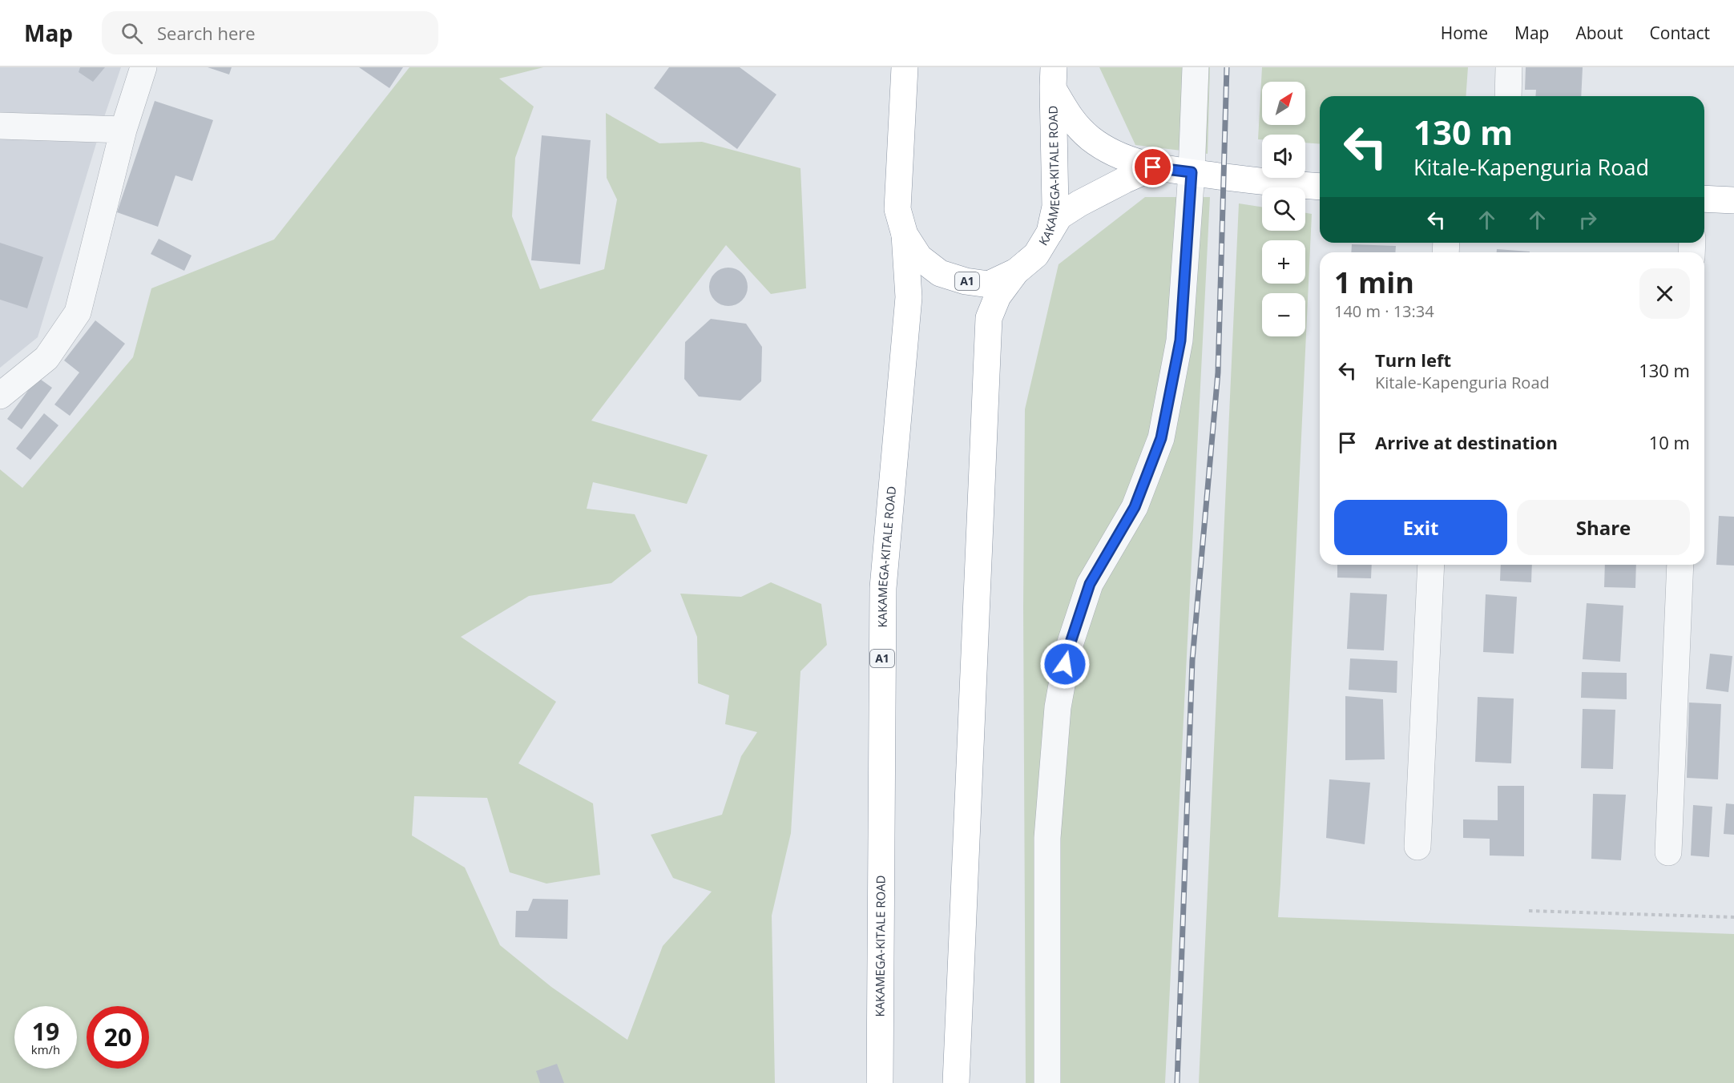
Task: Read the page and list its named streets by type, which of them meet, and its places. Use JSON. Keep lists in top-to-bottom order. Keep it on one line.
{"streets":{"highway":["KAKAMEGA-KITALE ROAD","A1"]},"crossings":[["KAKAMEGA-KITALE ROAD","A1"]],"north":"top right","page":{"header":"Map","search":"Search here","nav":["Home","Map","About","Contact"],"map_buttons":["+","−"],"turn":["130 m","Kitale-Kapenguria Road"],"heading":["1 min","140 m · 13:34"],"list":[{"name":"Turn left","note":"Kitale-Kapenguria Road","value":"130 m"},{"name":"Arrive at destination","value":"10 m"}],"buttons":["Exit","Share"],"speed":"19 km/h","limit":"20"}}
